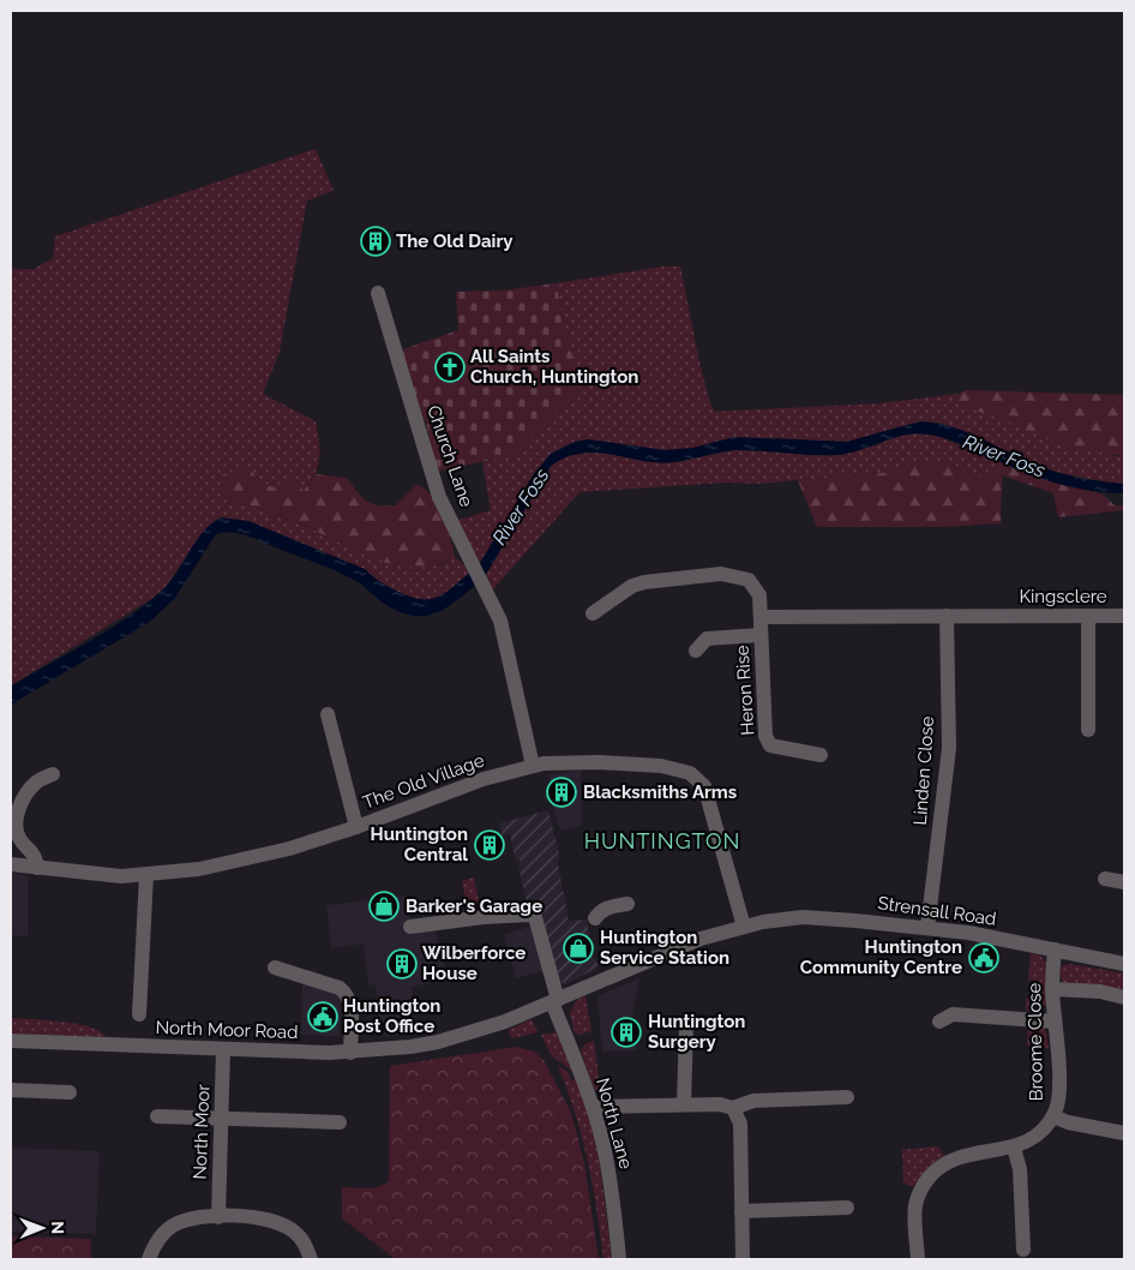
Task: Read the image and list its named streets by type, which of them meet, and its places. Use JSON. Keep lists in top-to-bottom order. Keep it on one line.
{"streets":{"street":["Church Lane","Kingsclere","Heron Rise","Linden Close","The Old Village","Strensall Road","North Moor Road","Broome Close","North Lane","North Moor"]},"crossings":[["Church Lane","The Old Village"],["Kingsclere","Linden Close"],["Linden Close","Strensall Road"],["The Old Village","Strensall Road"],["The Old Village","North Moor Road"],["Strensall Road","North Moor Road"],["Strensall Road","Broome Close"],["North Moor Road","North Lane"],["North Moor Road","North Moor"]],"districts":["HUNTINGTON"],"water":["River Foss"],"places":{"building":["The Old Dairy","Blacksmiths Arms","Huntington Central","Wilberforce House","Huntington Surgery"],"church":["All Saints Church, Huntington"],"shop":["Barker's Garage","Huntington Service Station"],"public building":["Huntington Community Centre","Huntington Post Office"]},"north":"right"}
